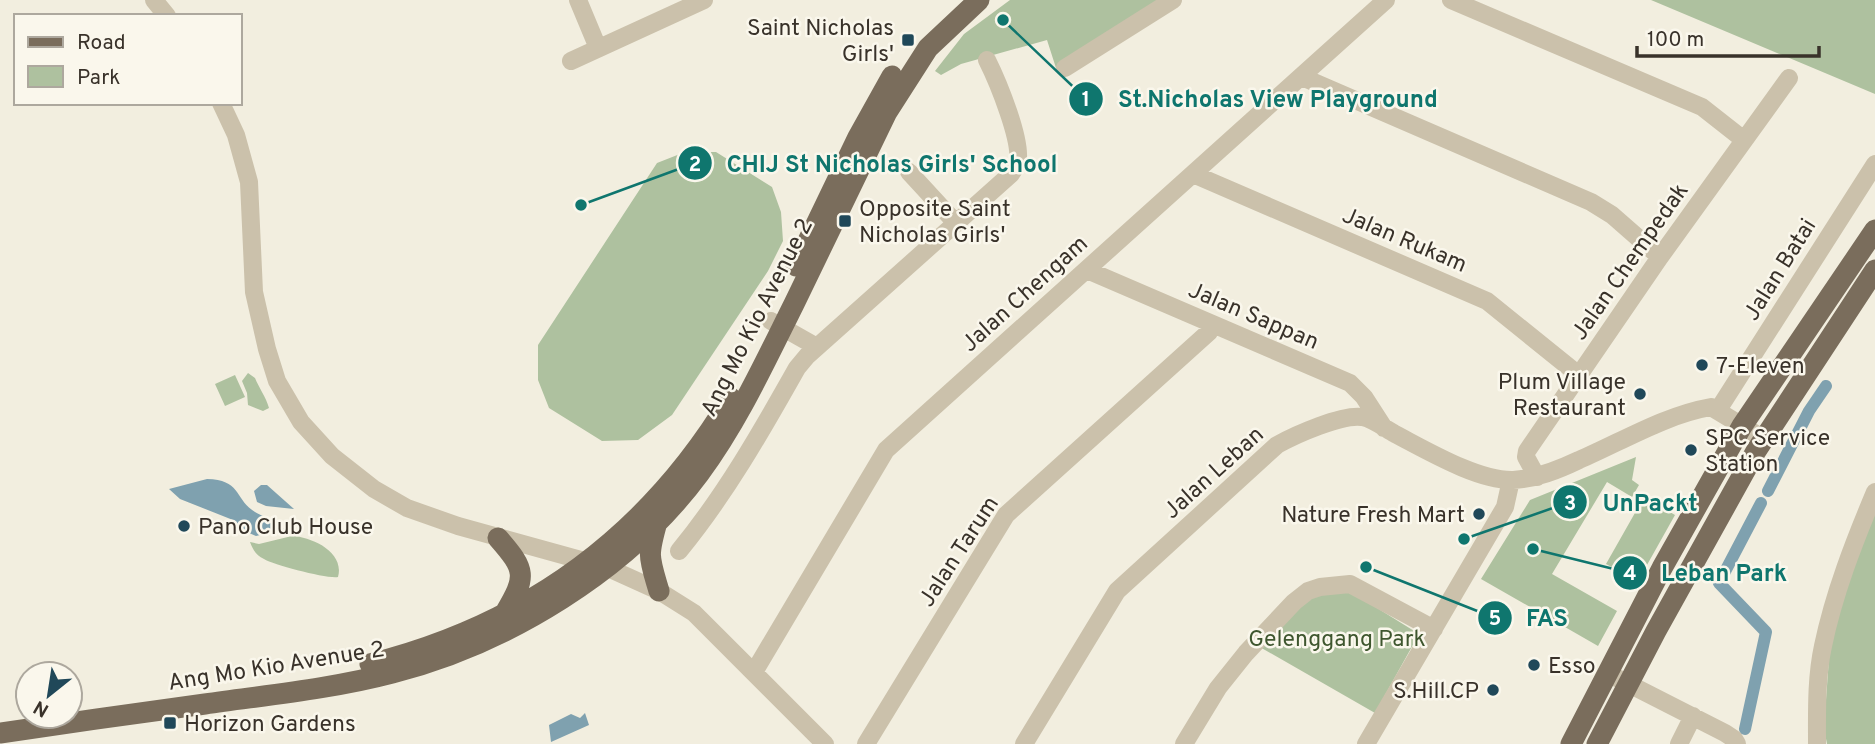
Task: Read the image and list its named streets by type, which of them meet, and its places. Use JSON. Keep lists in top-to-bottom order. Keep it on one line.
{"streets":{"main road":["Ang Mo Kio Avenue 2"],"street":["Jalan Rukam","Jalan Chempedak","Jalan Batai","Jalan Chengam","Jalan Sappan","Jalan Leban","Jalan Tarum"]},"crossings":[["Jalan Rukam","Jalan Chempedak"],["Jalan Rukam","Jalan Chengam"],["Jalan Chempedak","Jalan Leban"],["Jalan Batai","Jalan Leban"],["Jalan Chengam","Jalan Sappan"],["Jalan Sappan","Jalan Leban"],["Jalan Sappan","Jalan Tarum"]],"parks":["Gelenggang Park"],"places":{"other":["St.Nicholas View Playground","CHIJ St Nicholas Girls' School","7-Eleven","Plum Village Restaurant","SPC Service Station","Nature Fresh Mart","Pano Club House","UnPackt","Leban Park","FAS","Esso","S.Hill.CP"],"transit":["Saint Nicholas Girls'","Opposite Saint Nicholas Girls'","Horizon Gardens"]},"legend":["Road","Park"],"scale_bar":"100 m","north":"bottom left"}
